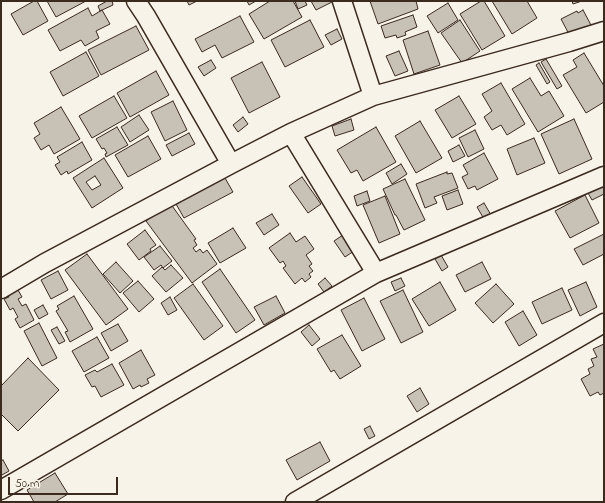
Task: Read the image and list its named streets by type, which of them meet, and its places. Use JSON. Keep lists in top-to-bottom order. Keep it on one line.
{"scale_bar":"50 m"}
